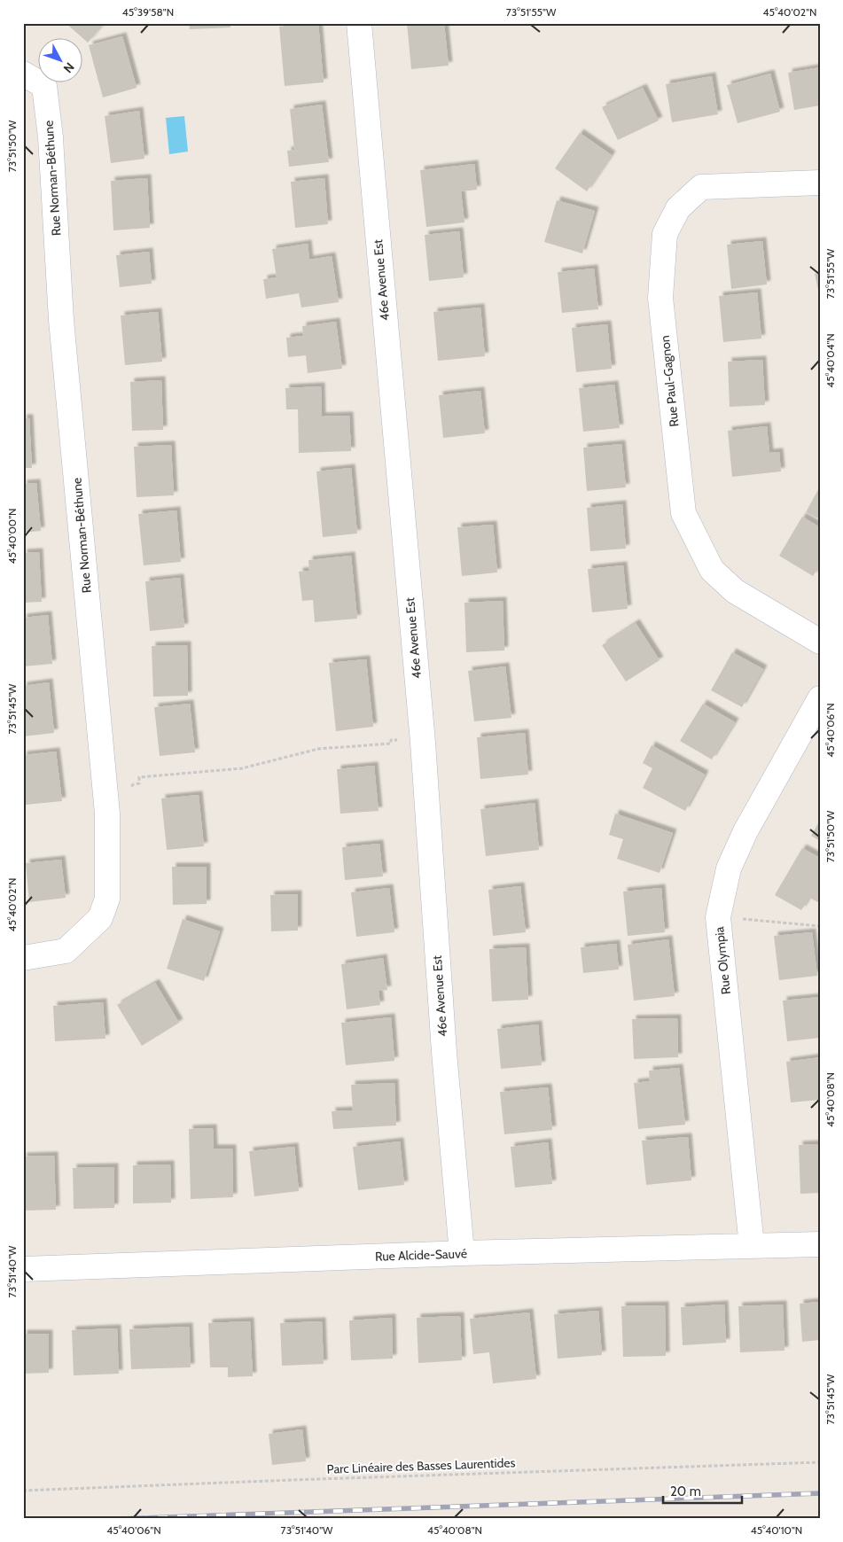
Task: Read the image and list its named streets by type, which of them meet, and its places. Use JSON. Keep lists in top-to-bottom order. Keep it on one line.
{"streets":{"street":["Rue Norman-Béthune","46e Avenue Est","Rue Paul-Gagnon","Rue Olympia","Rue Alcide-Sauvé"],"path":["Parc Linéaire des Basses Laurentides"]},"crossings":[["46e Avenue Est","Rue Alcide-Sauvé"],["Rue Olympia","Rue Alcide-Sauvé"]],"scale_bar":"20 m","north":"bottom right","coordinates":["45°39'58\"N","73°51'55\"W","45°40'02\"N","73°51'50\"W","45°40'04\"N","45°40'00\"N","73°51'45\"W","45°40'06\"N","45°40'08\"N","73°51'40\"W","45°40'10\"N"]}
